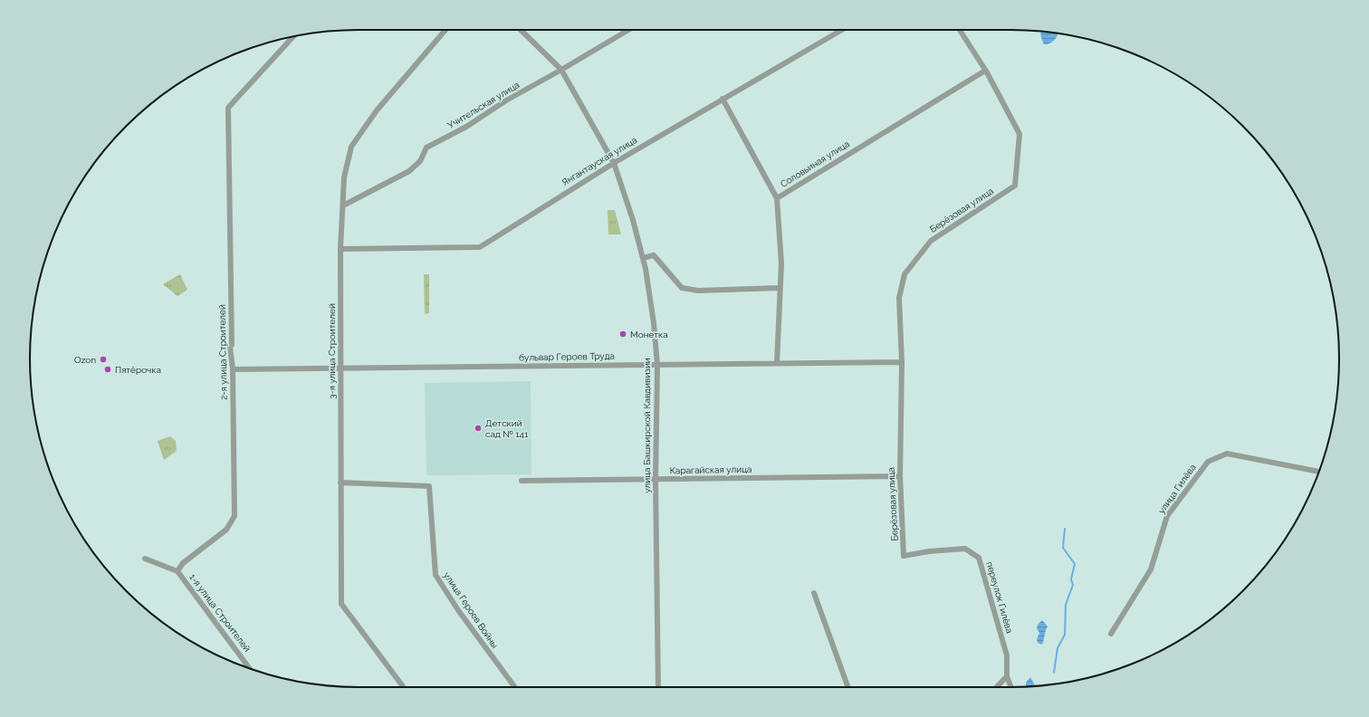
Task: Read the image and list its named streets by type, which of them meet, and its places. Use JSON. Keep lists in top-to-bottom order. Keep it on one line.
{"streets":{"street":["Учительская улица","Янгантауская улица","Соловьиная улица","Берёзовая улица","3-я улица Строителей","2-я улица Строителей","бульвар Героев Труда","улица Башкирской Кавдивизии","Карагайская улица","улица Гилёва","переулок Гилёва","улица Героев Войны","1-я улица Строителей"]},"crossings":[["Учительская улица","3-я улица Строителей"],["Учительская улица","улица Башкирской Кавдивизии"],["Янгантауская улица","3-я улица Строителей"],["Янгантауская улица","улица Башкирской Кавдивизии"],["Соловьиная улица","Берёзовая улица"],["Соловьиная улица","бульвар Героев Труда"],["Берёзовая улица","бульвар Героев Труда"],["Берёзовая улица","Карагайская улица"],["Берёзовая улица","переулок Гилёва"],["3-я улица Строителей","бульвар Героев Труда"],["3-я улица Строителей","улица Героев Войны"],["2-я улица Строителей","бульвар Героев Труда"],["2-я улица Строителей","1-я улица Строителей"],["бульвар Героев Труда","улица Башкирской Кавдивизии"],["улица Башкирской Кавдивизии","Карагайская улица"]],"places":["Монетка","Ozon","Пятёрочка","Детский сад № 141"]}
